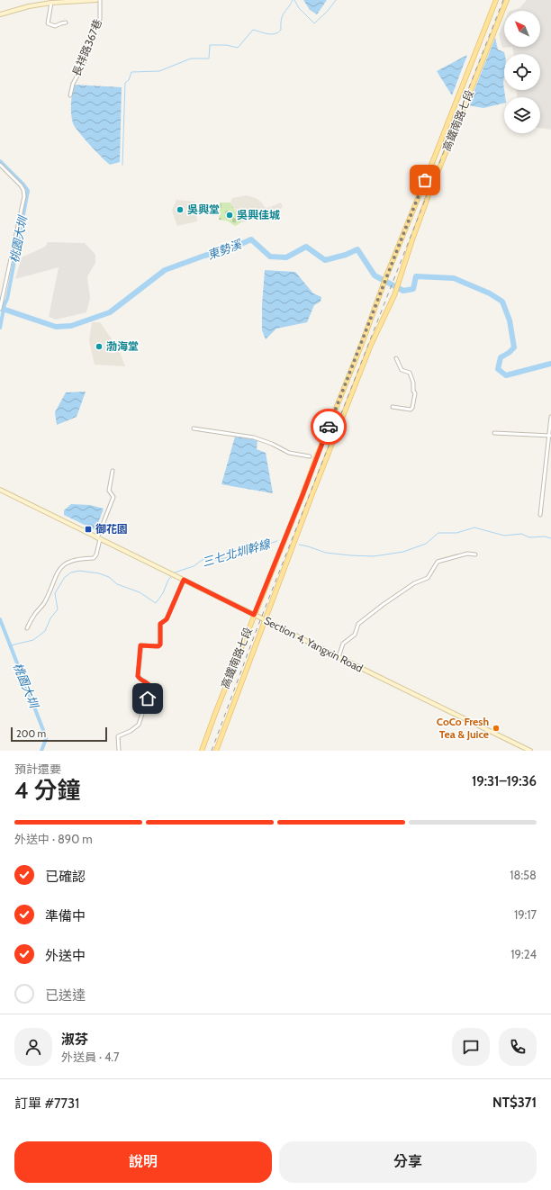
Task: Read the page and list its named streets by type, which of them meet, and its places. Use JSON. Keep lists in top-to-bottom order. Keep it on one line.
{"streets":{"main road":["高鐵南路七段","Section 4, Yangxin Road"],"street":["長祥路367巷"]},"crossings":[["高鐵南路七段","Section 4, Yangxin Road"]],"water":["桃園大圳","東勢溪","三七北圳幹線"],"places":{"other":["吳興堂","吳興佳城","渤海堂","CoCo Fresh Tea & Juice"],"transit":["御花園"]},"scale_bar":"200 m","north":"top left","page":{"scale":"200 m","heading":["4 分鐘","預計還要","19:31–19:36"],"panel":["淑芬","外送員 · 4.7","訂單 #7731","NT$371"],"bar":"外送中 · 890 m","list":[["已確認","18:58"],["準備中","19:17"],["外送中","19:24"],"已送達"],"buttons":["說明","分享"]}}
